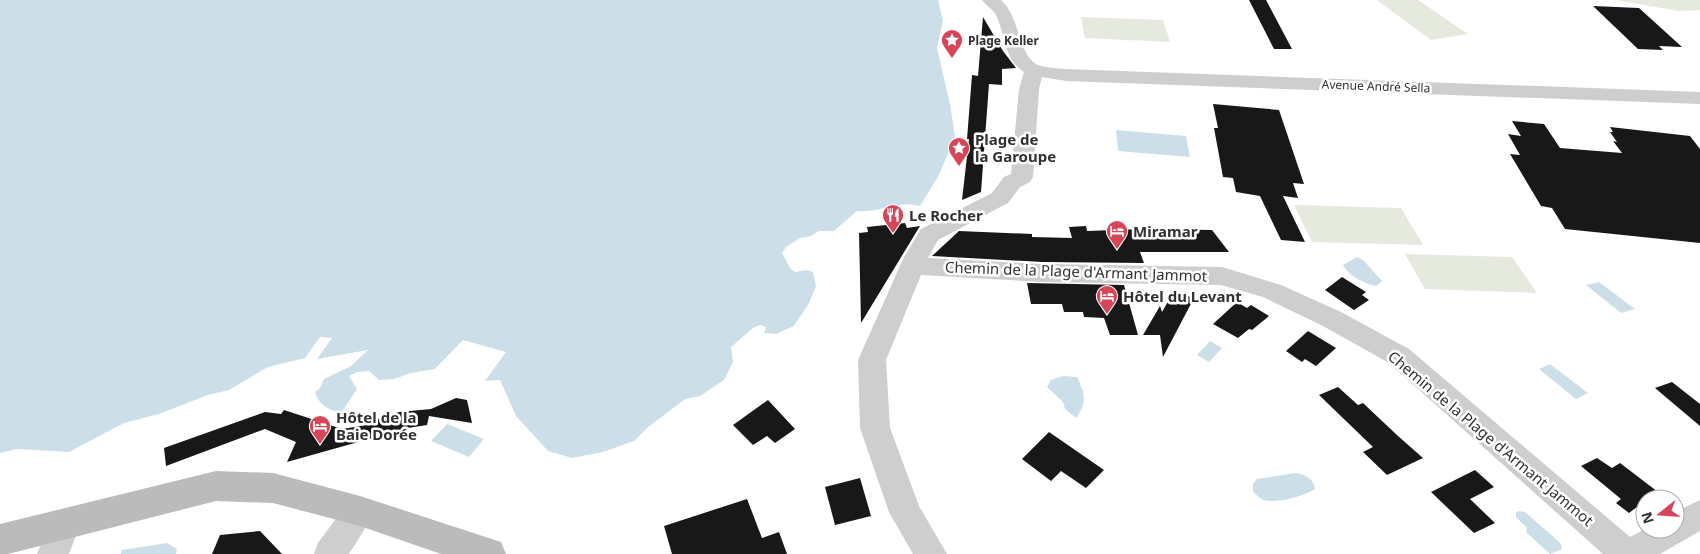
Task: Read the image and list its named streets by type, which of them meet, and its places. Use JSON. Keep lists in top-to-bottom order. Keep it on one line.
{"streets":{"street":["Avenue André Sella","Chemin de la Plage d'Armant Jammot"]},"places":{"place":["Plage Keller","Plage de la Garoupe"],"restaurant":["Le Rocher"],"hotel":["Miramar","Hôtel du Levant","Hôtel de la Baie Dorée"]},"north":"left"}
